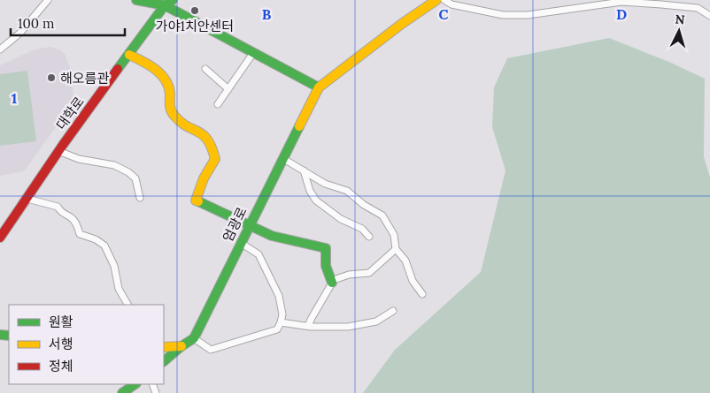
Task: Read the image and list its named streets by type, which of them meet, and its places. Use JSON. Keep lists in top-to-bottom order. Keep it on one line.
{"streets":{"main road":["대학로","엄광로"]},"places":["가야1치안센터","해오름관"],"legend":["원활","서행","정체"],"scale_bar":"100 m","north":"top","grid":{"columns":["B","C","D"],"rows":["1"]}}
